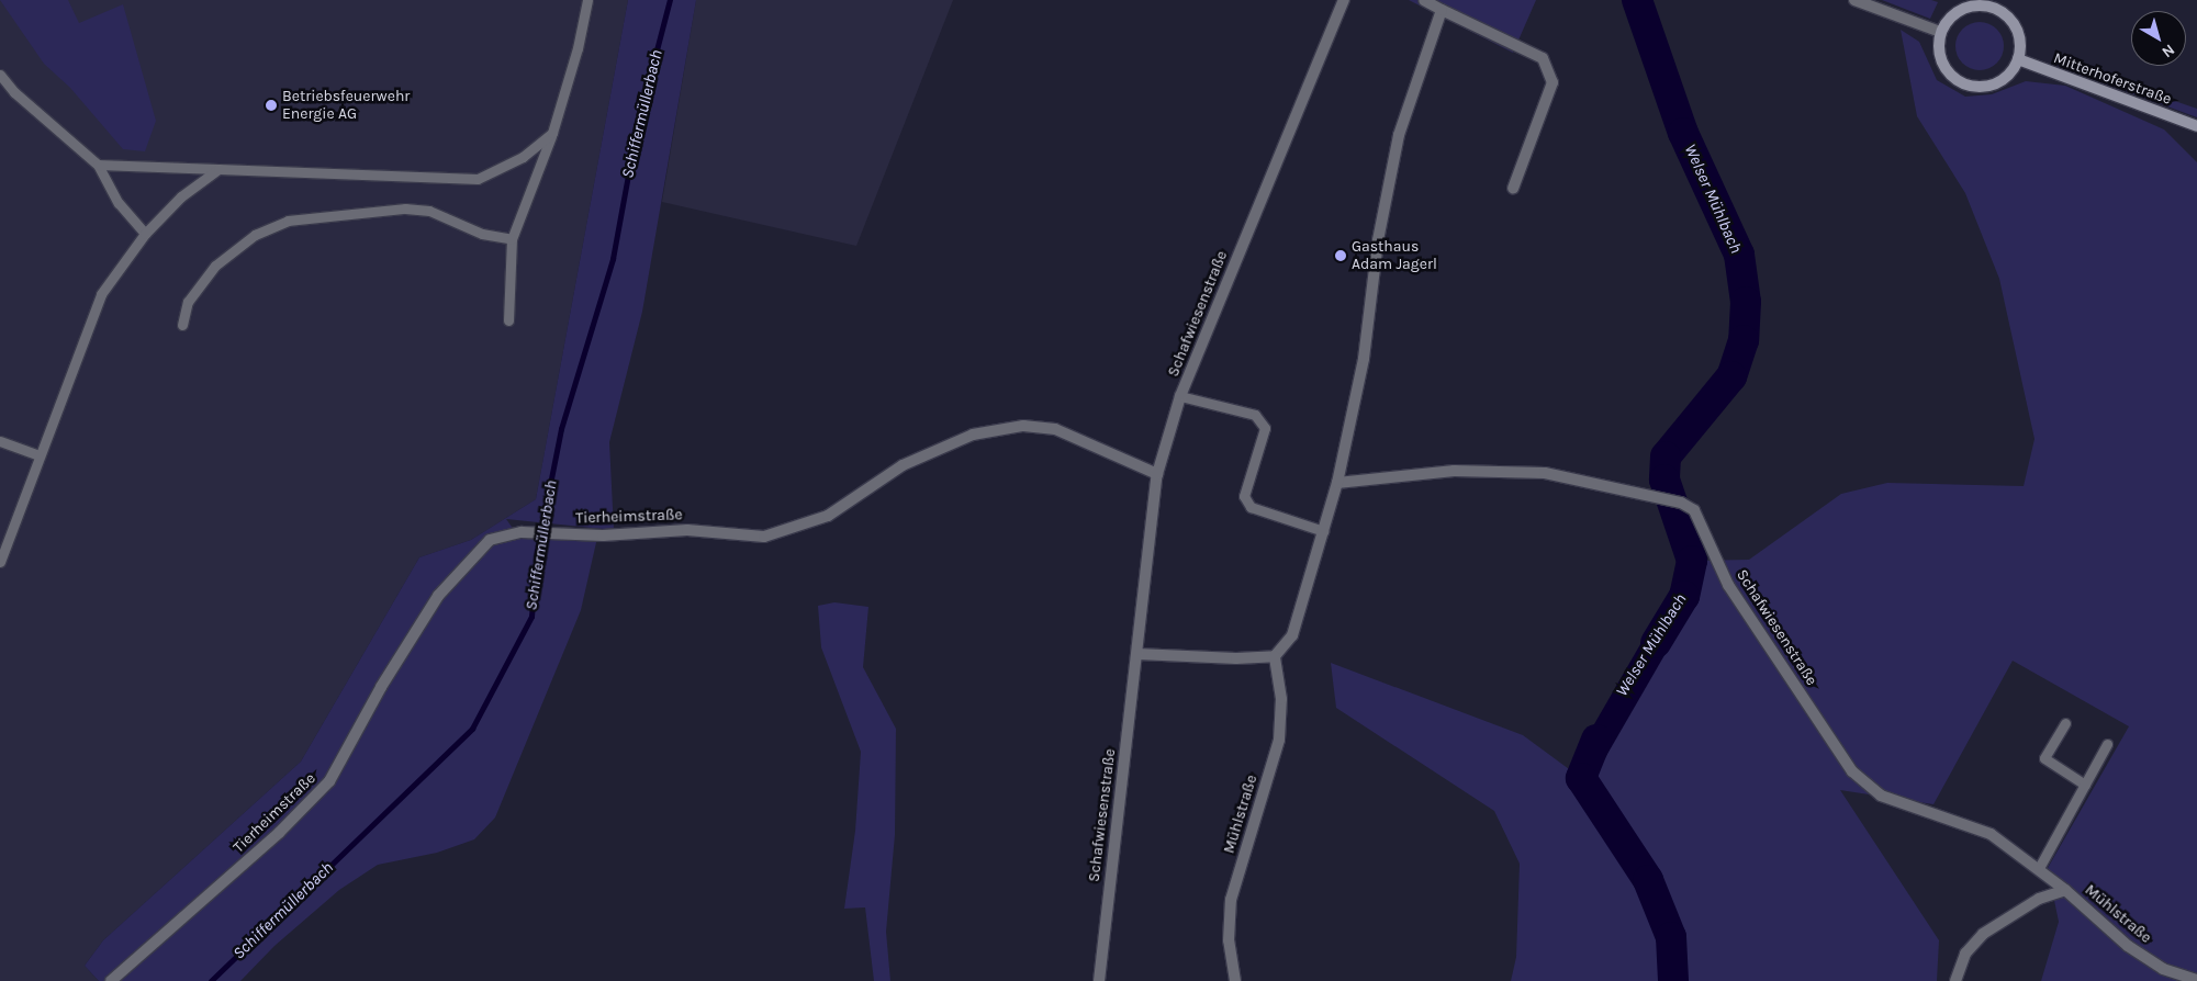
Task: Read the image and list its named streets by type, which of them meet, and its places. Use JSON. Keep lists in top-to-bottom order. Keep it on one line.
{"streets":{"main road":["Mitterhoferstraße"],"street":["Schafwiesenstraße","Tierheimstraße","Mühlstraße"]},"crossings":[["Schafwiesenstraße","Tierheimstraße"],["Schafwiesenstraße","Mühlstraße"]],"water":["Schiffermüllerbach","Welser Mühlbach"],"places":["Betriebsfeuerwehr Energie AG","Gasthaus Adam Jagerl"],"north":"bottom right"}
